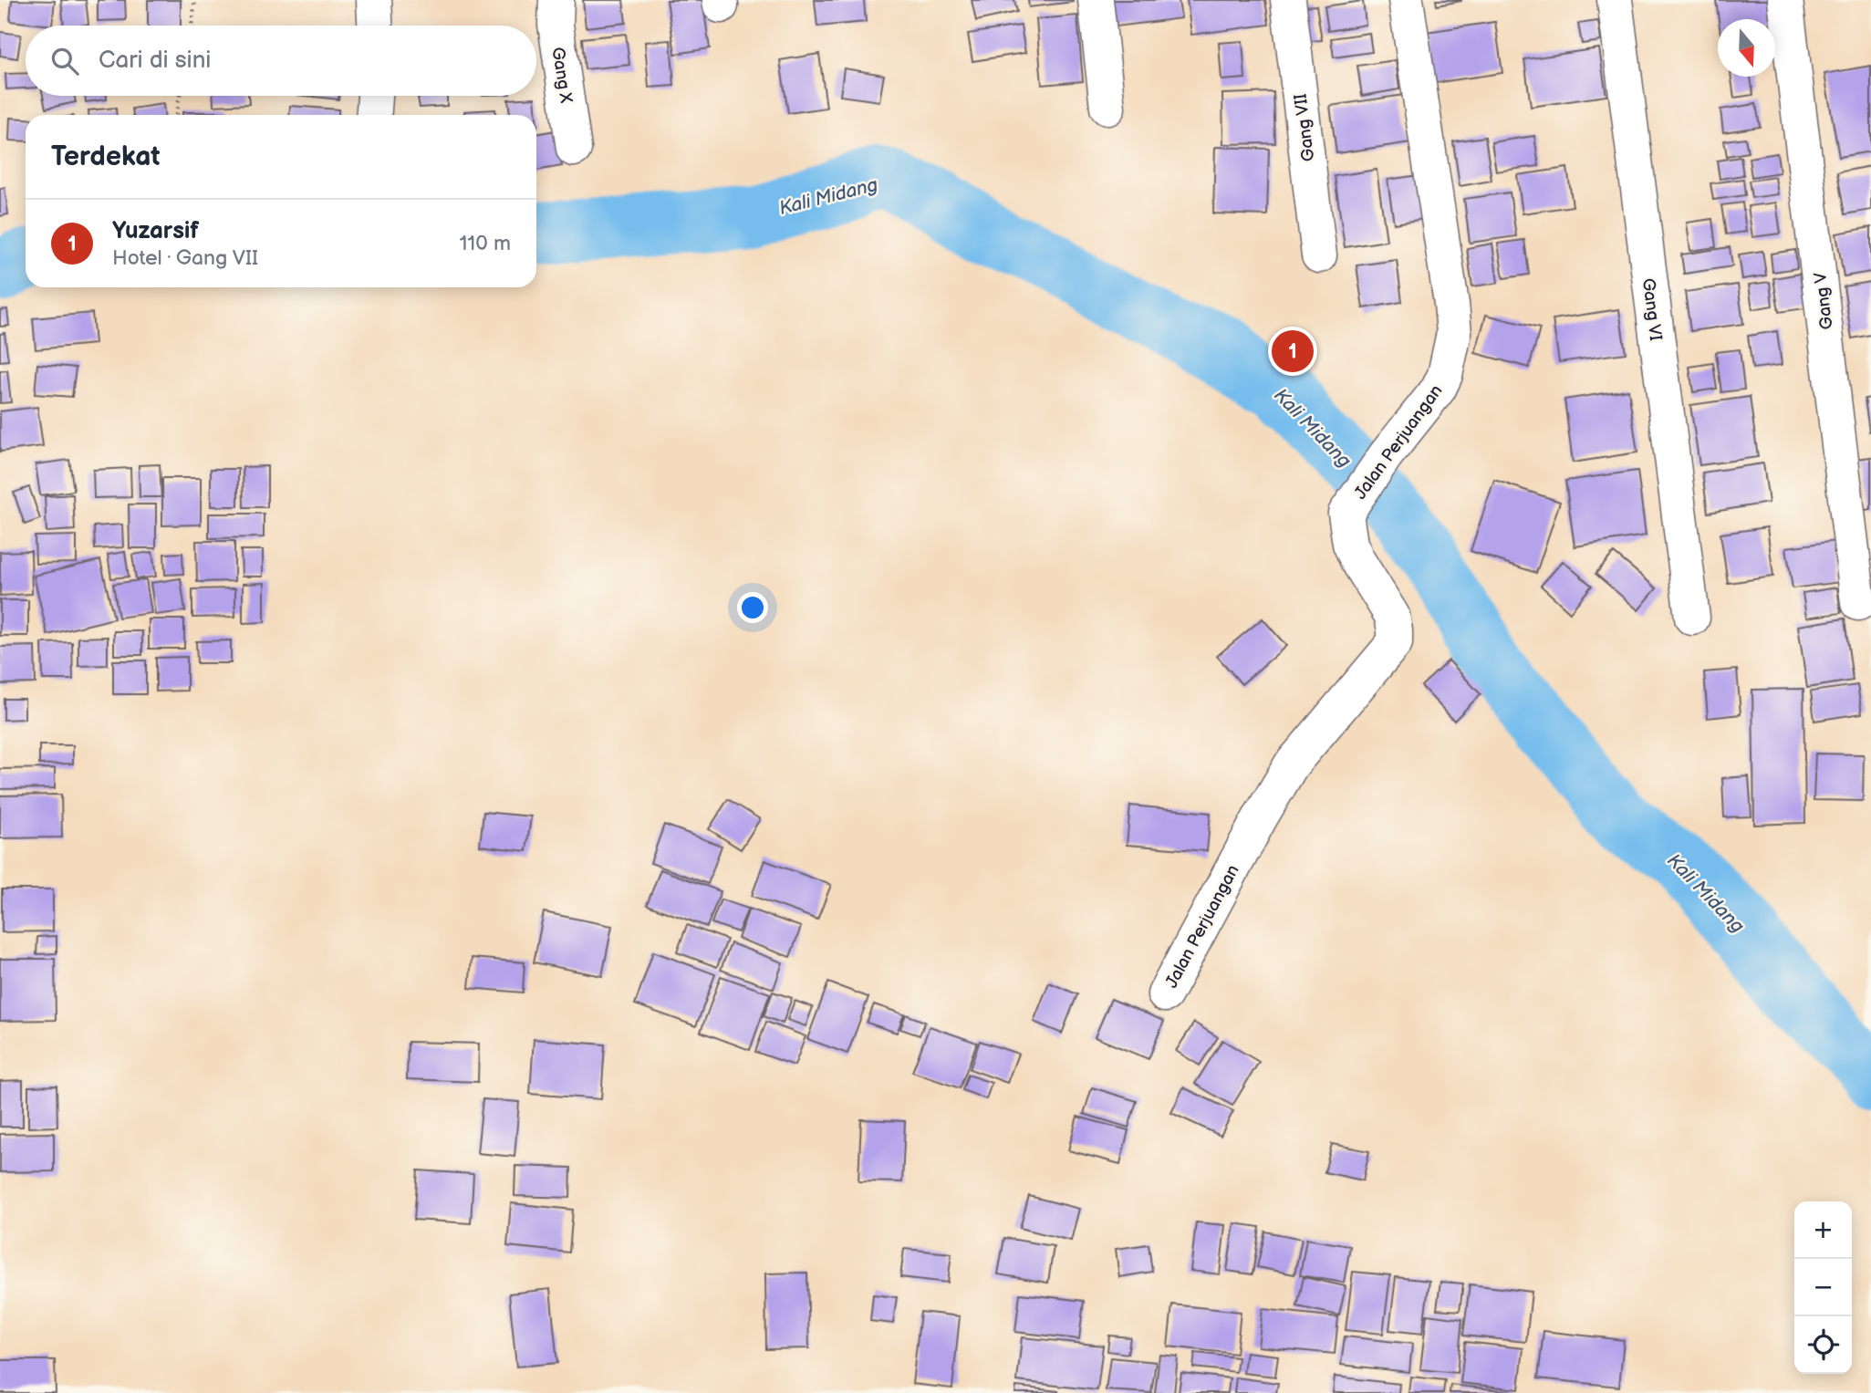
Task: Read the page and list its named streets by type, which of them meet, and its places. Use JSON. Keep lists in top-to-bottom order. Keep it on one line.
{"streets":{"street":["Gang X","Gang VII","Gang V","Gang VI","Jalan Perjuangan"]},"water":["Kali Midang"],"north":"bottom","page":{"search":"Cari di sini","heading":"Terdekat","list":[{"mark":"1","name":"Yuzarsif","note":"Hotel · Gang VII","value":"110 m"}],"pins":"1","map_buttons":["+","−"]}}
